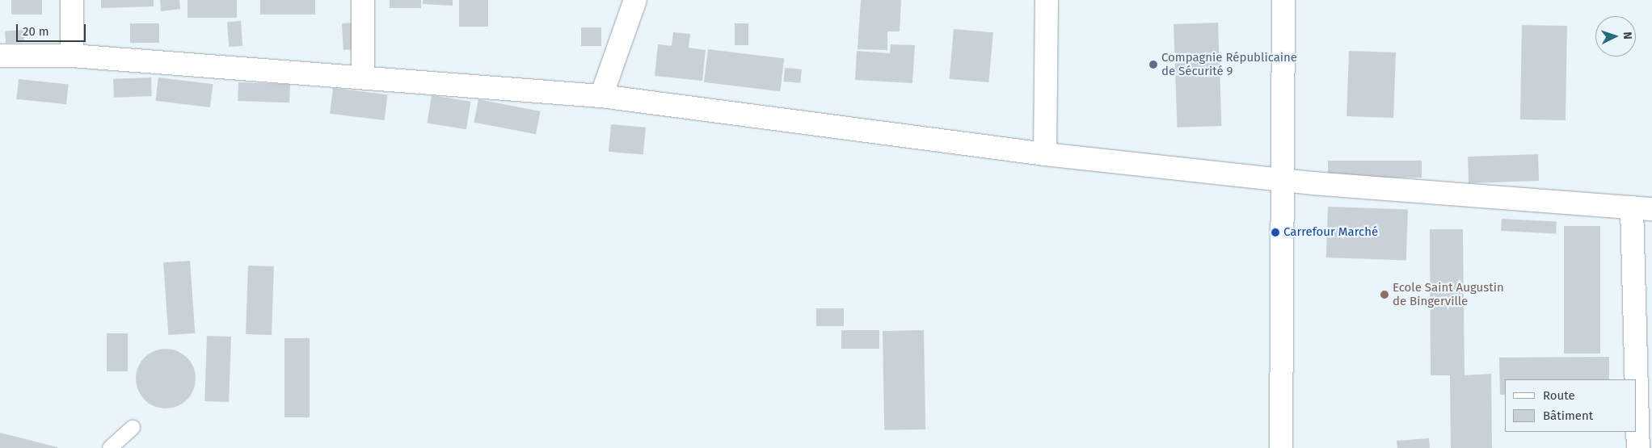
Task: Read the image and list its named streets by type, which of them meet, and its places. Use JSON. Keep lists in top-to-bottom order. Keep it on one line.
{"places":["Compagnie Républicaine de Sécurité 9","Carrefour Marché","Ecole Saint Augustin de Bingerville"],"legend":["Route","Bâtiment"],"scale_bar":"20 m","north":"right"}
